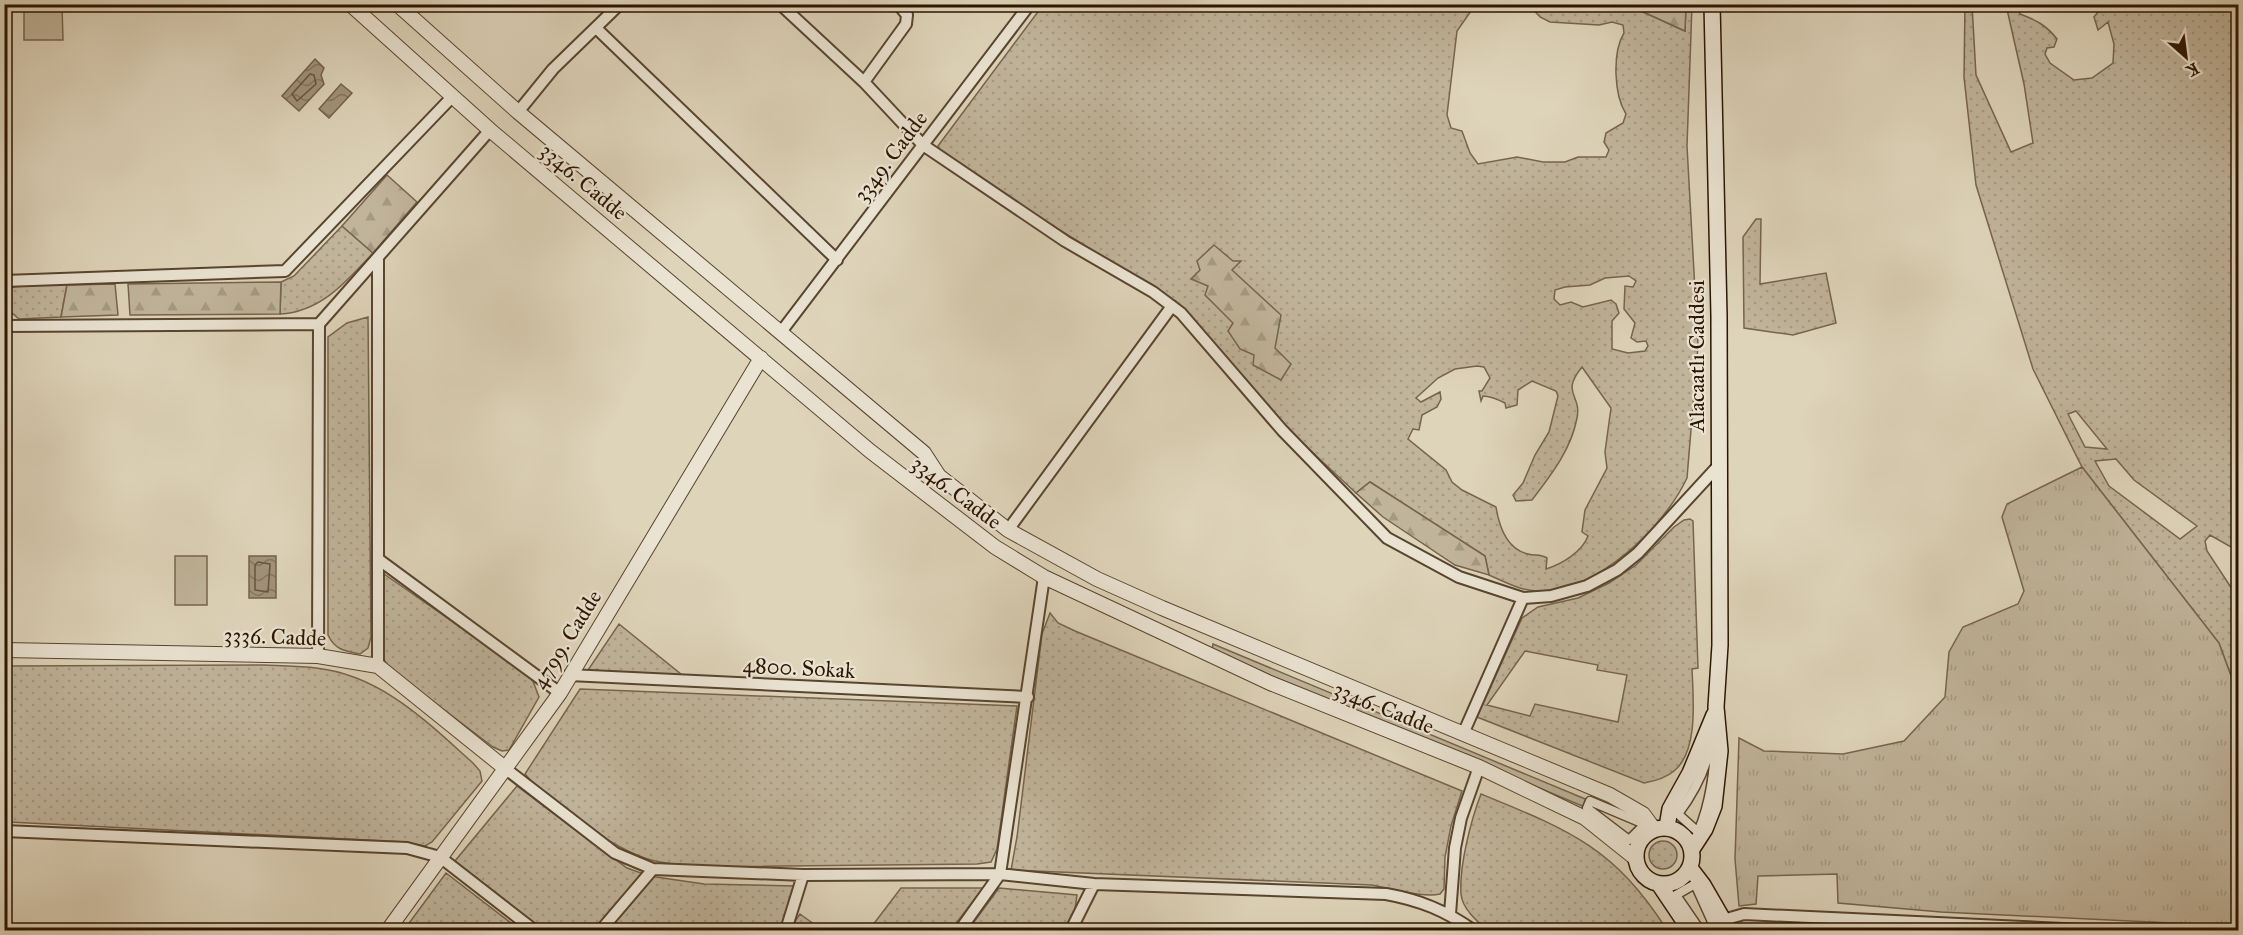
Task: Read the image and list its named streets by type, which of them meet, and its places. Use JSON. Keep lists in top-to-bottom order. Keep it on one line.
{"streets":{"main road":["Alacaatlı Caddesi"],"street":["3349. Cadde","3346. Cadde","3336. Cadde","4799. Cadde","4800. Sokak"]},"crossings":[["3349. Cadde","3346. Cadde"],["3346. Cadde","Alacaatlı Caddesi"],["3346. Cadde","4799. Cadde"],["3336. Cadde","4799. Cadde"],["4799. Cadde","4800. Sokak"]],"north":"bottom right"}
